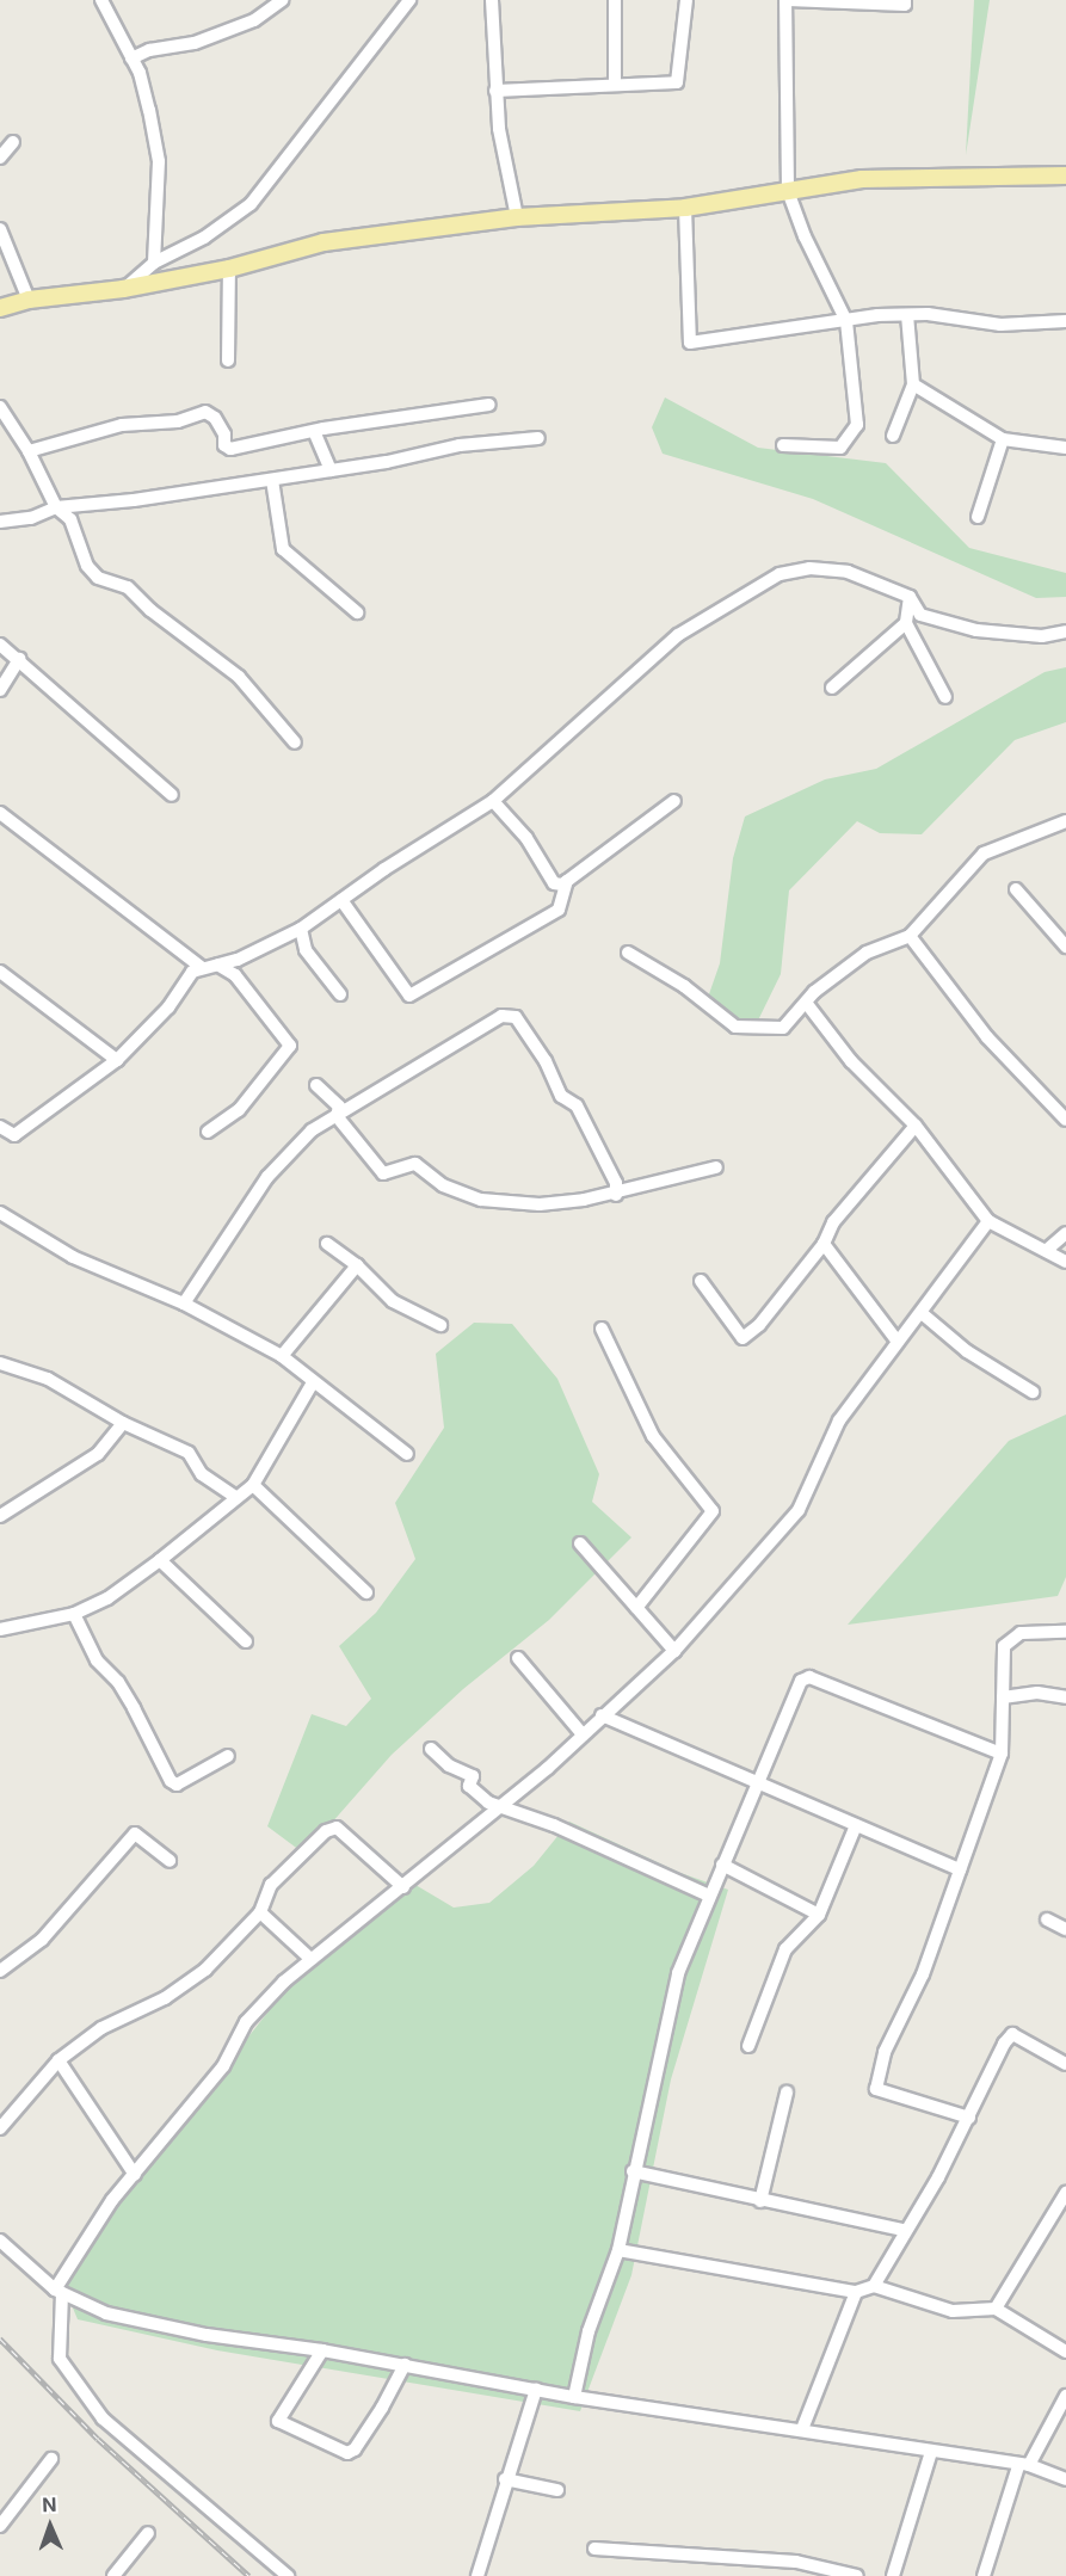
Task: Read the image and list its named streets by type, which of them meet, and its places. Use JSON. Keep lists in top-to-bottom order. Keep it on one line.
{"north":"top"}
